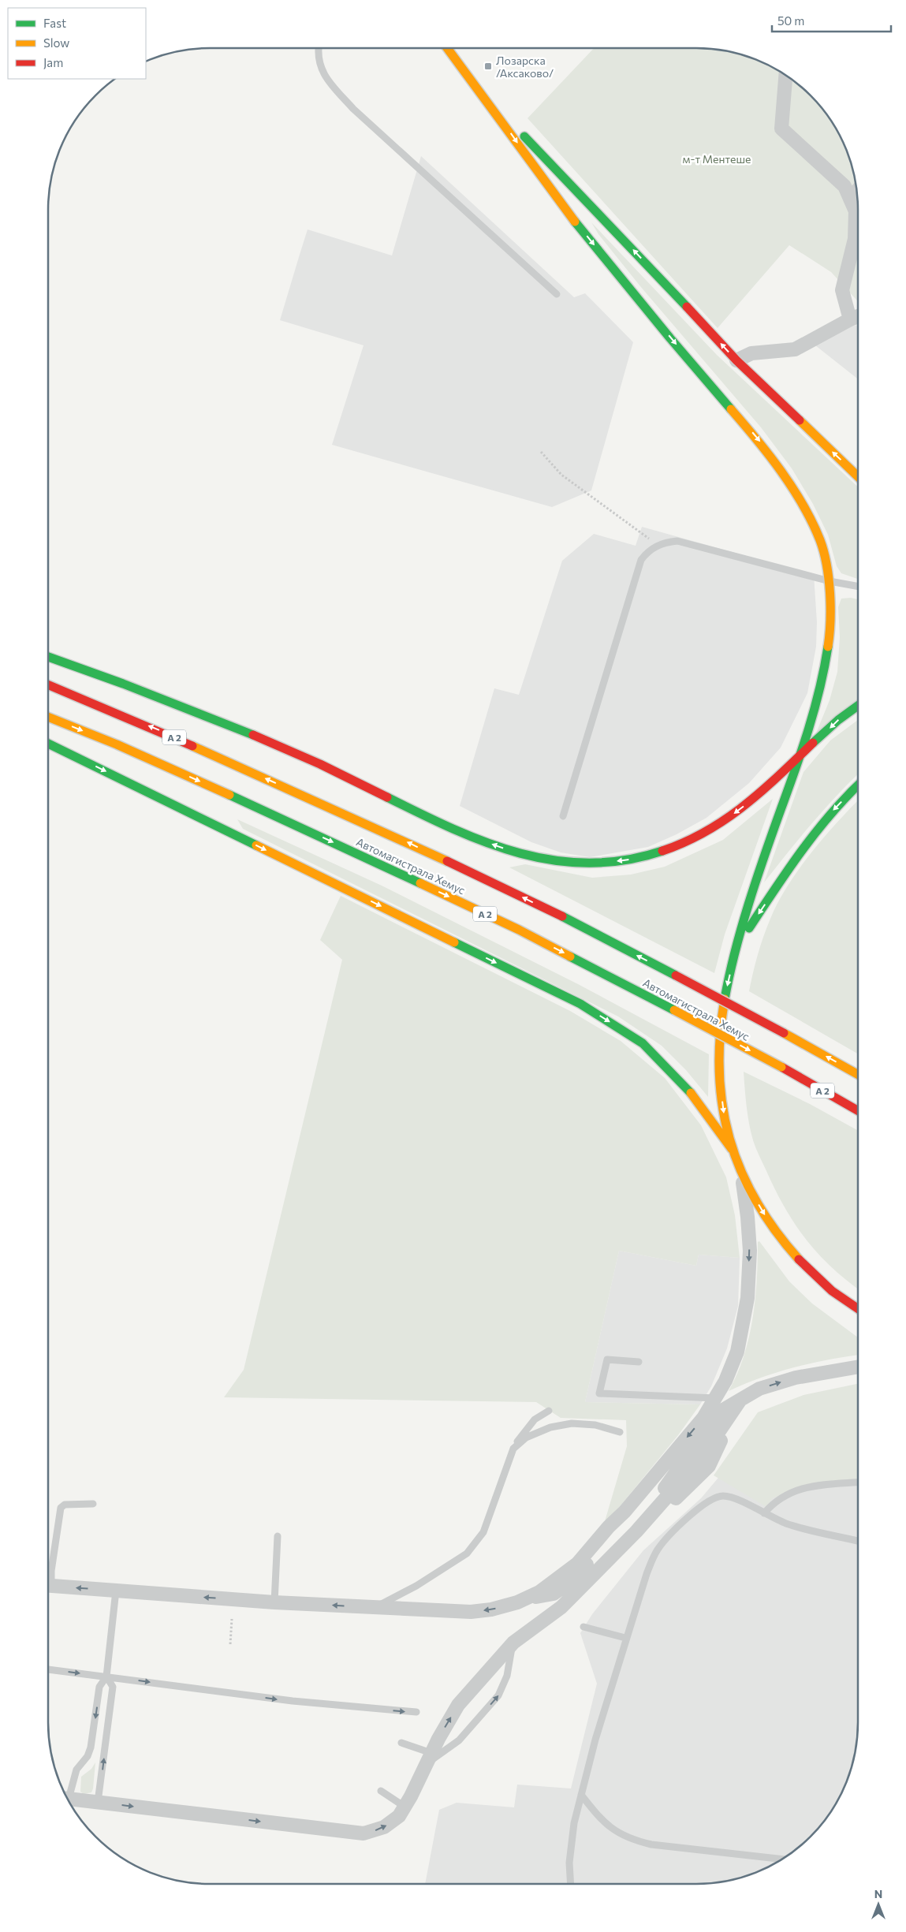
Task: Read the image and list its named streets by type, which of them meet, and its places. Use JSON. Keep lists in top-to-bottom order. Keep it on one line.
{"streets":{"main road":["A 2","Автомагистрала Хемус"]},"parks":["м-т Ментeше"],"places":{"transit":["Лозарска /Аксаково/"]},"legend":["Fast","Slow","Jam"],"scale_bar":"50 m","north":"top"}
